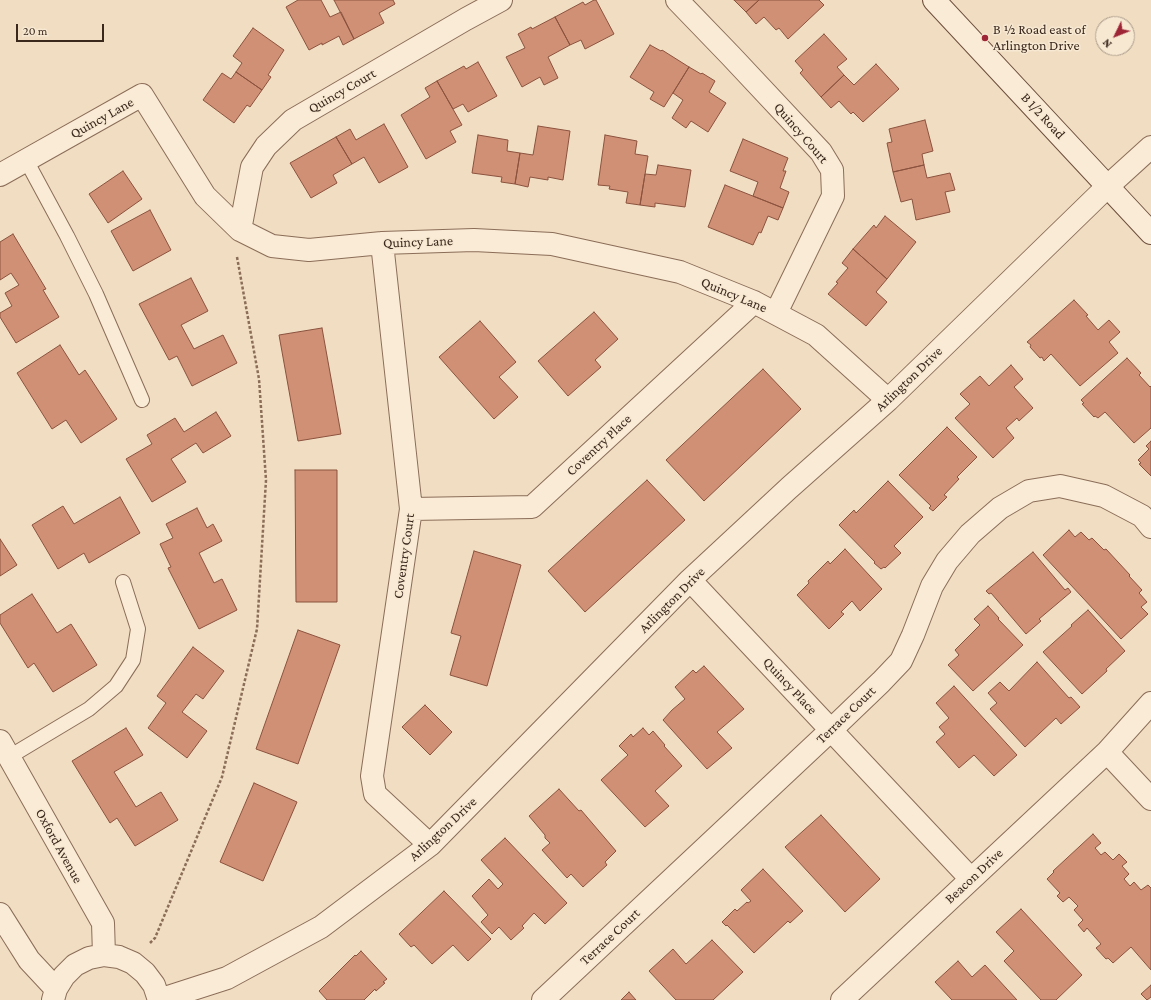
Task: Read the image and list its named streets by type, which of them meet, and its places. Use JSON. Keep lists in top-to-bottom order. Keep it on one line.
{"streets":{"street":["Quincy Court","B 1/2 Road","Quincy Lane","Arlington Drive","Coventry Place","Coventry Court","Quincy Place","Terrace Court","Oxford Avenue","Beacon Drive"]},"crossings":[["Quincy Court","Quincy Lane"],["B 1/2 Road","Arlington Drive"],["Quincy Lane","Arlington Drive"],["Quincy Lane","Coventry Place"],["Quincy Lane","Coventry Court"],["Arlington Drive","Coventry Court"],["Arlington Drive","Quincy Place"],["Coventry Place","Coventry Court"],["Quincy Place","Terrace Court"],["Quincy Place","Beacon Drive"]],"places":["B ½ Road east of Arlington Drive"],"scale_bar":"20 m","north":"bottom left"}
